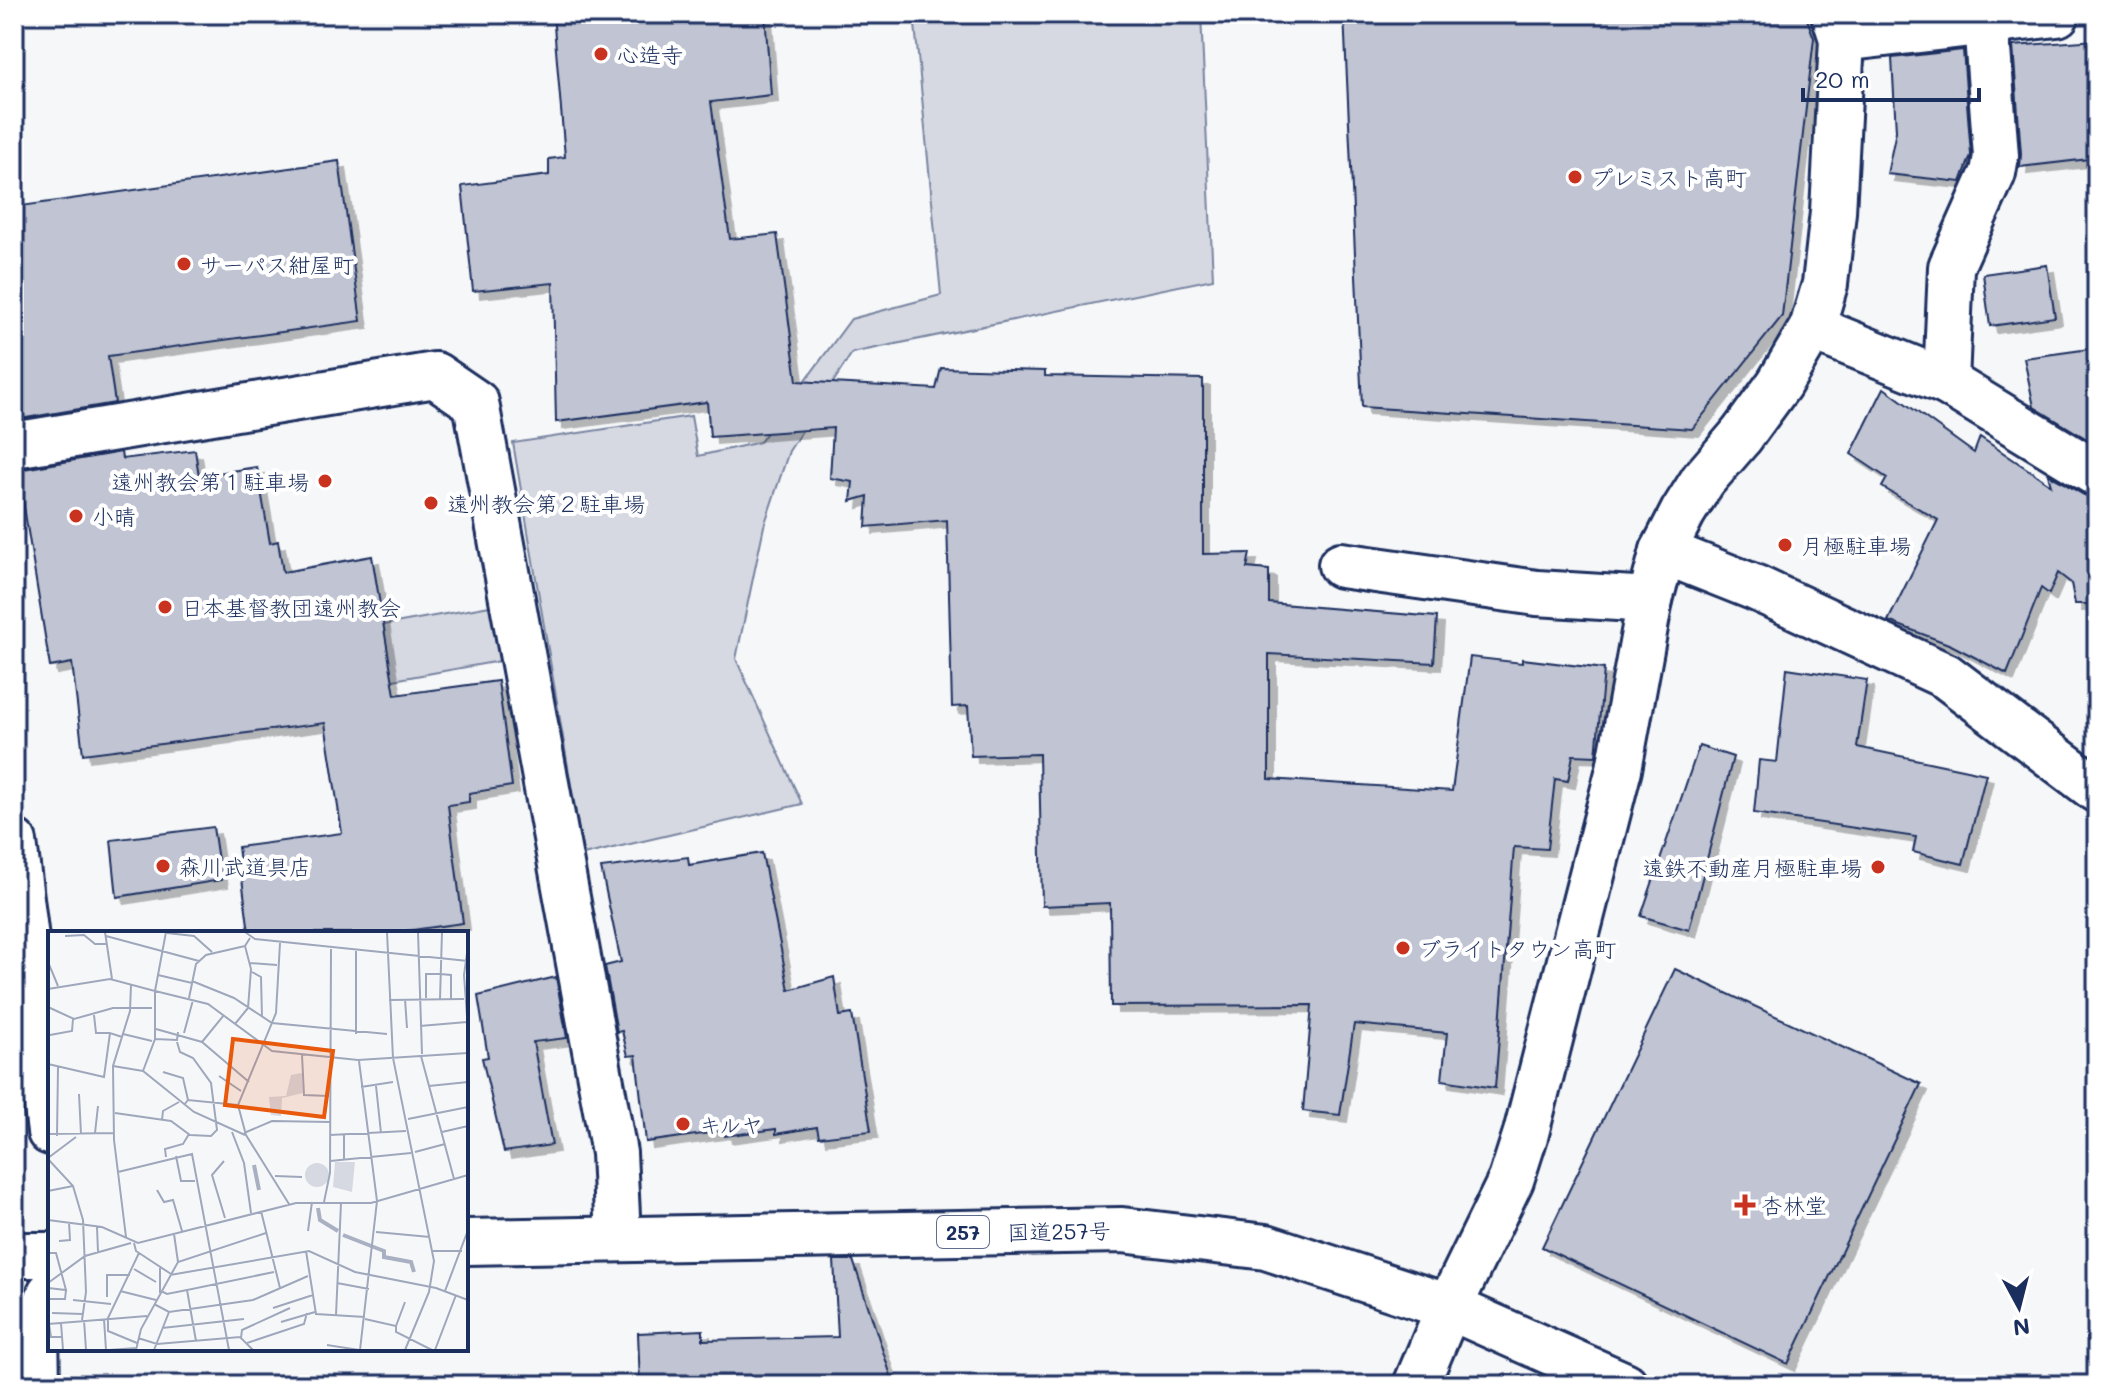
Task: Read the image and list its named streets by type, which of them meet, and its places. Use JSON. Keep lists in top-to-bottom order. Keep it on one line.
{"streets":{"main road":["国道257号","257"]},"places":{"other":["心造寺","プレミスト高町","サーパス紺屋町","遠州教会第１駐車場","遠州教会第２駐車場","小晴","月極駐車場","日本基督教団遠州教会","森川武道具店","遠鉄不動産月極駐車場","ブライトタウン高町","キルヤ"],"health":["杏林堂"]},"scale_bar":"20 m","north":"bottom"}
